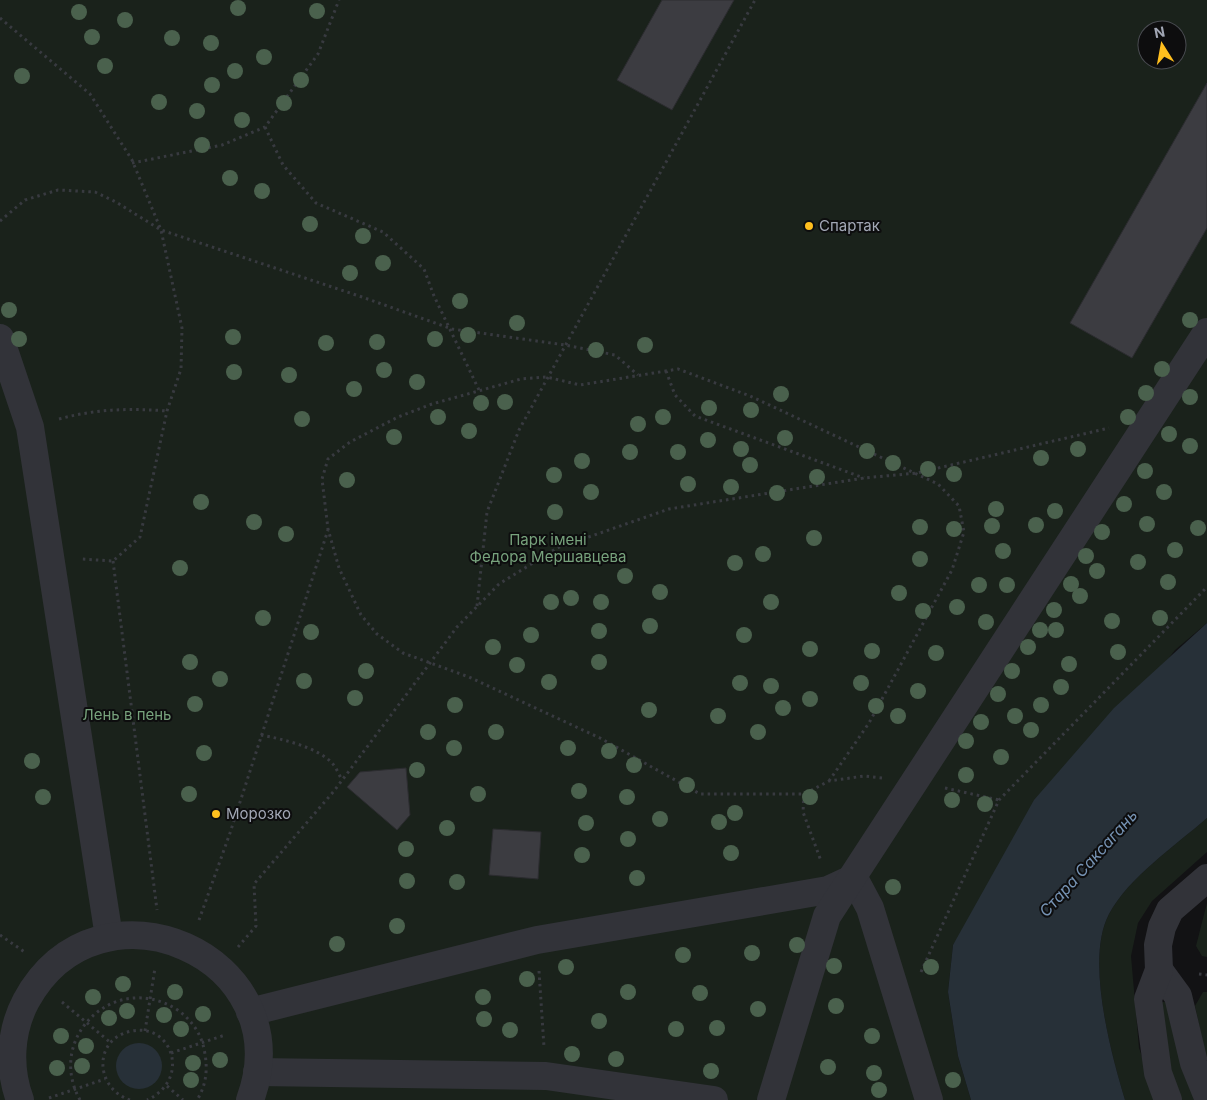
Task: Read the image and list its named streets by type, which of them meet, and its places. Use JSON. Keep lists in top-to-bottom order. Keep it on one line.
{"water":["Стара Саксагань"],"parks":["Парк імені Федора Мершавцева","Лень в пень"],"places":["Спартак","Морозко"],"north":"top"}
